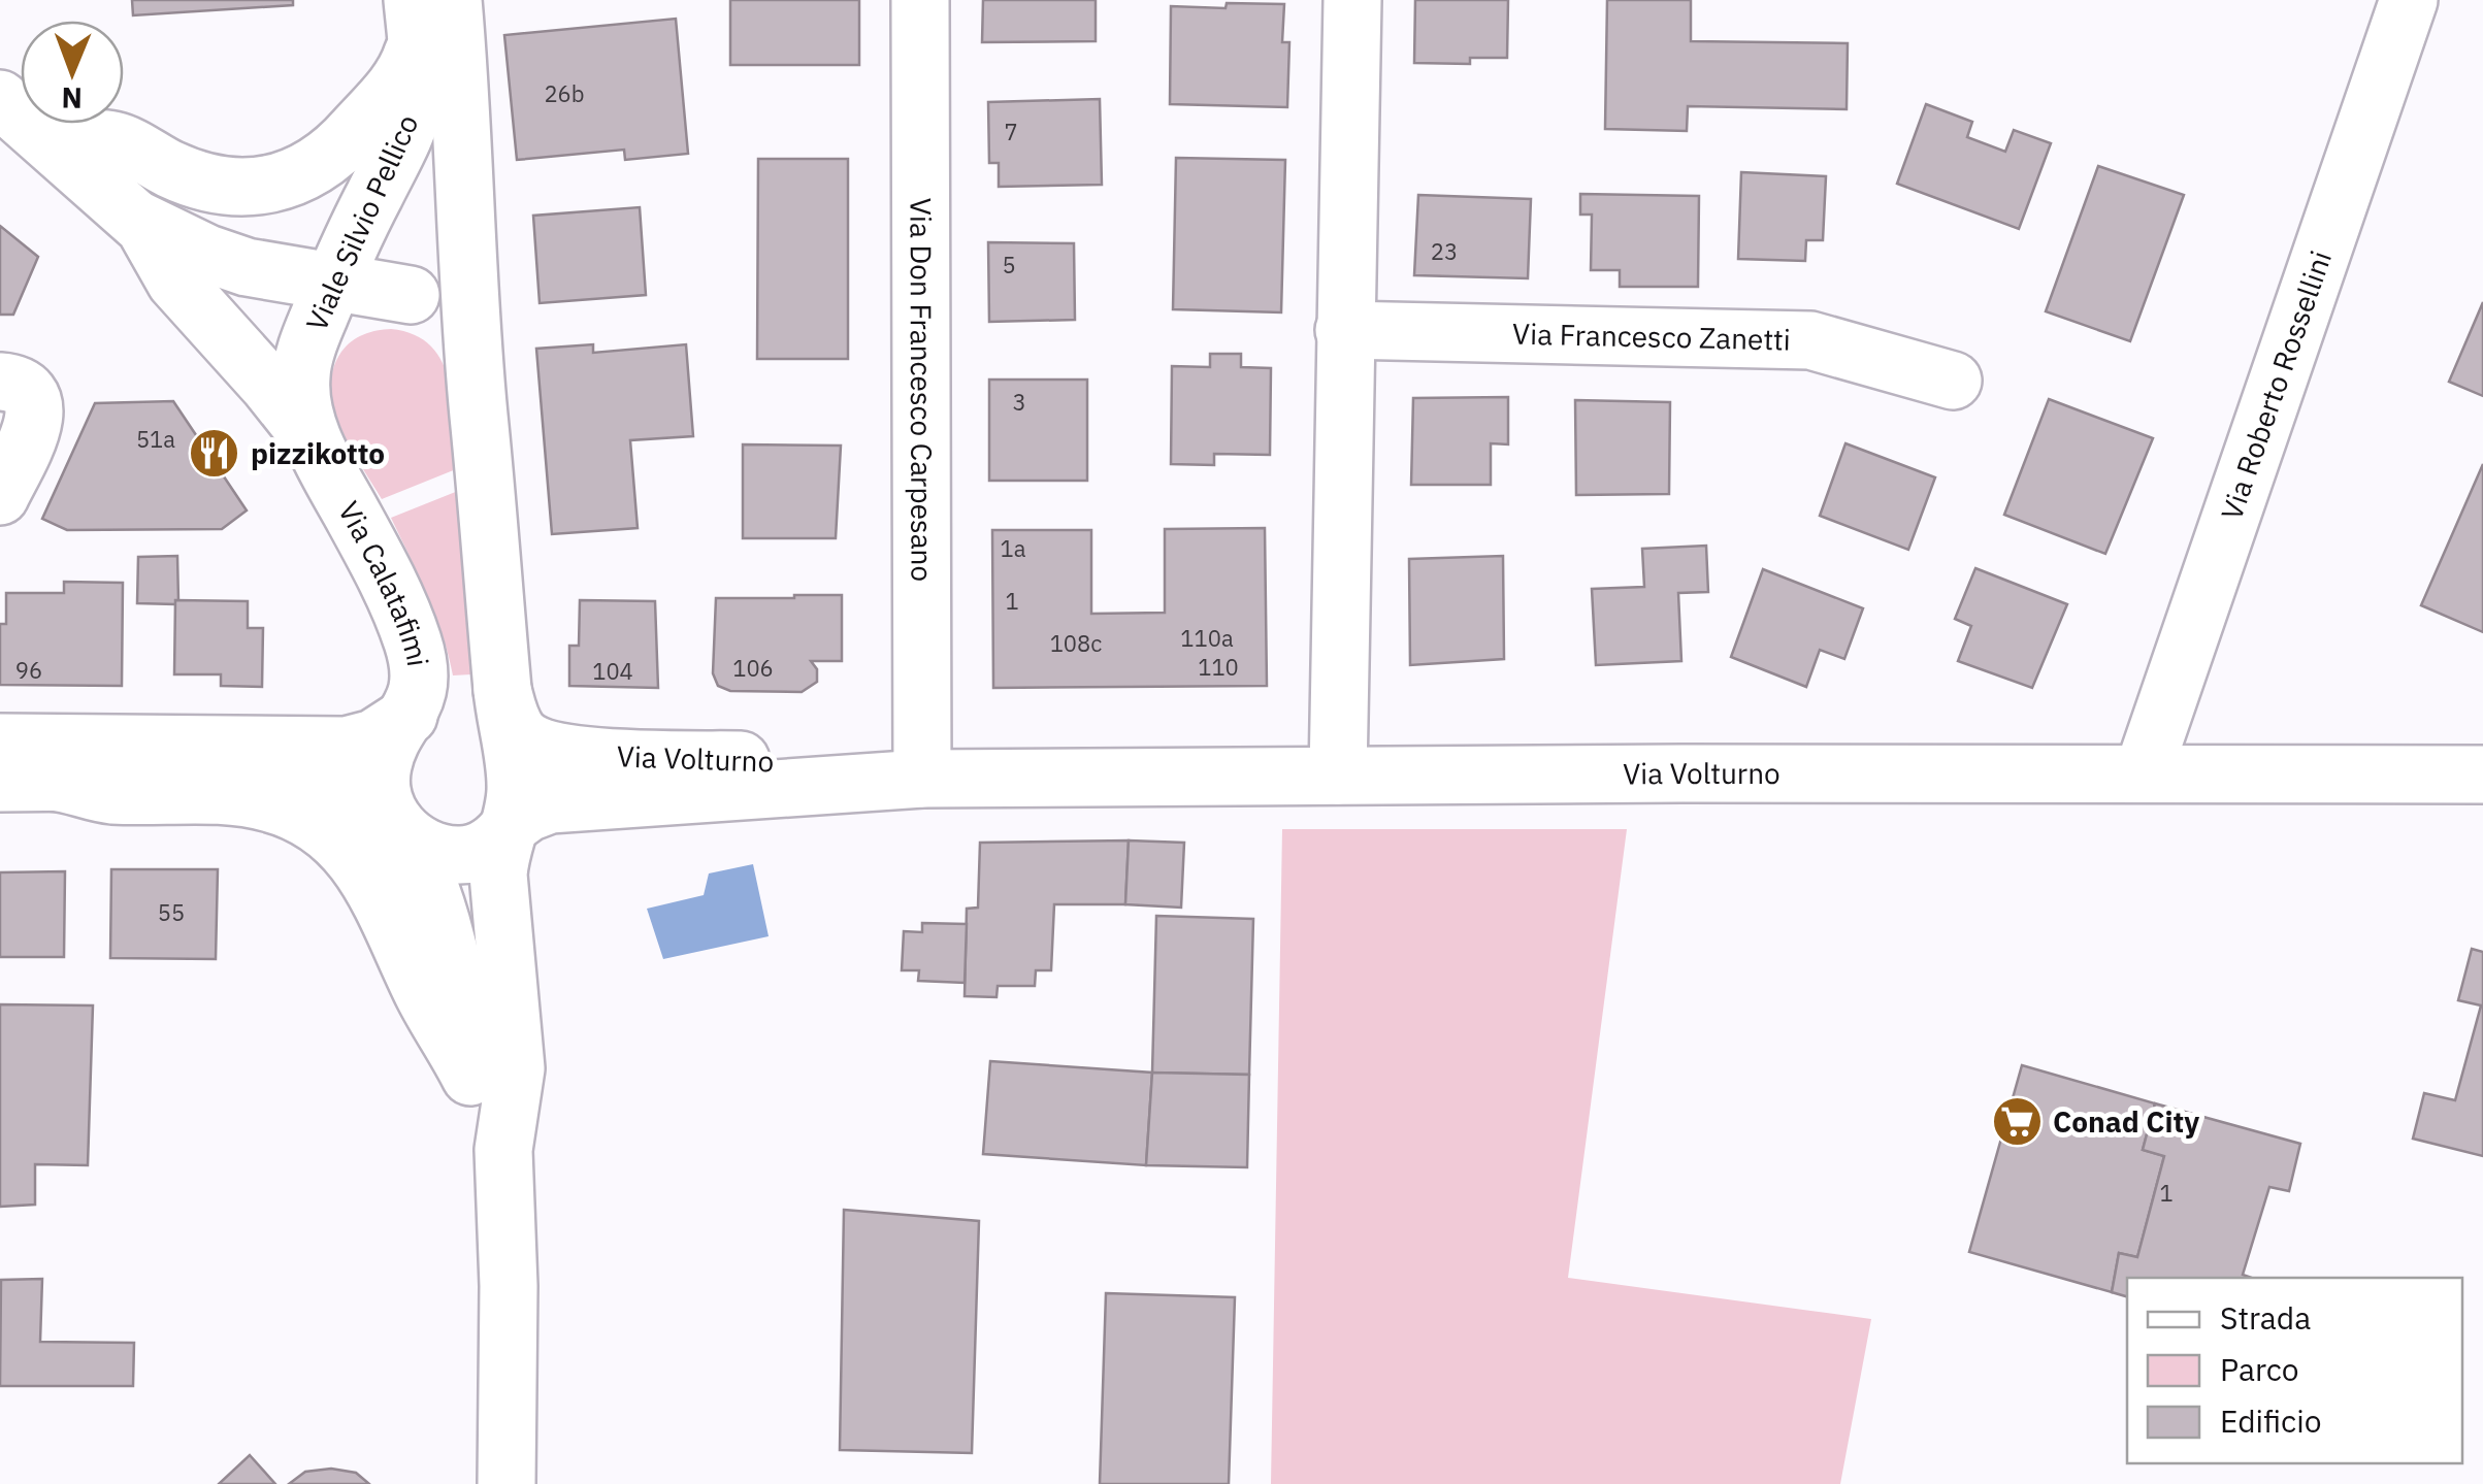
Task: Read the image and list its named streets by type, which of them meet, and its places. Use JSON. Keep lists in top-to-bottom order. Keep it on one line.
{"streets":{"street":["Viale Silvio Pellico","Via Francesco Zanetti","Via Roberto Rossellini","Via Don Francesco Carpesano","Via Calatafimi","Via Volturno"]},"crossings":[["Viale Silvio Pellico","Via Calatafimi"],["Viale Silvio Pellico","Via Volturno"],["Via Roberto Rossellini","Via Volturno"],["Via Don Francesco Carpesano","Via Volturno"]],"places":{"restaurant":["pizzikotto"],"supermarket":["Conad City"]},"house_numbers":["26b","7","23","5","3","51a","1a","1","110a","108c","110","106","96","104","55","1"],"legend":["Strada","Parco","Edificio"],"north":"bottom"}
